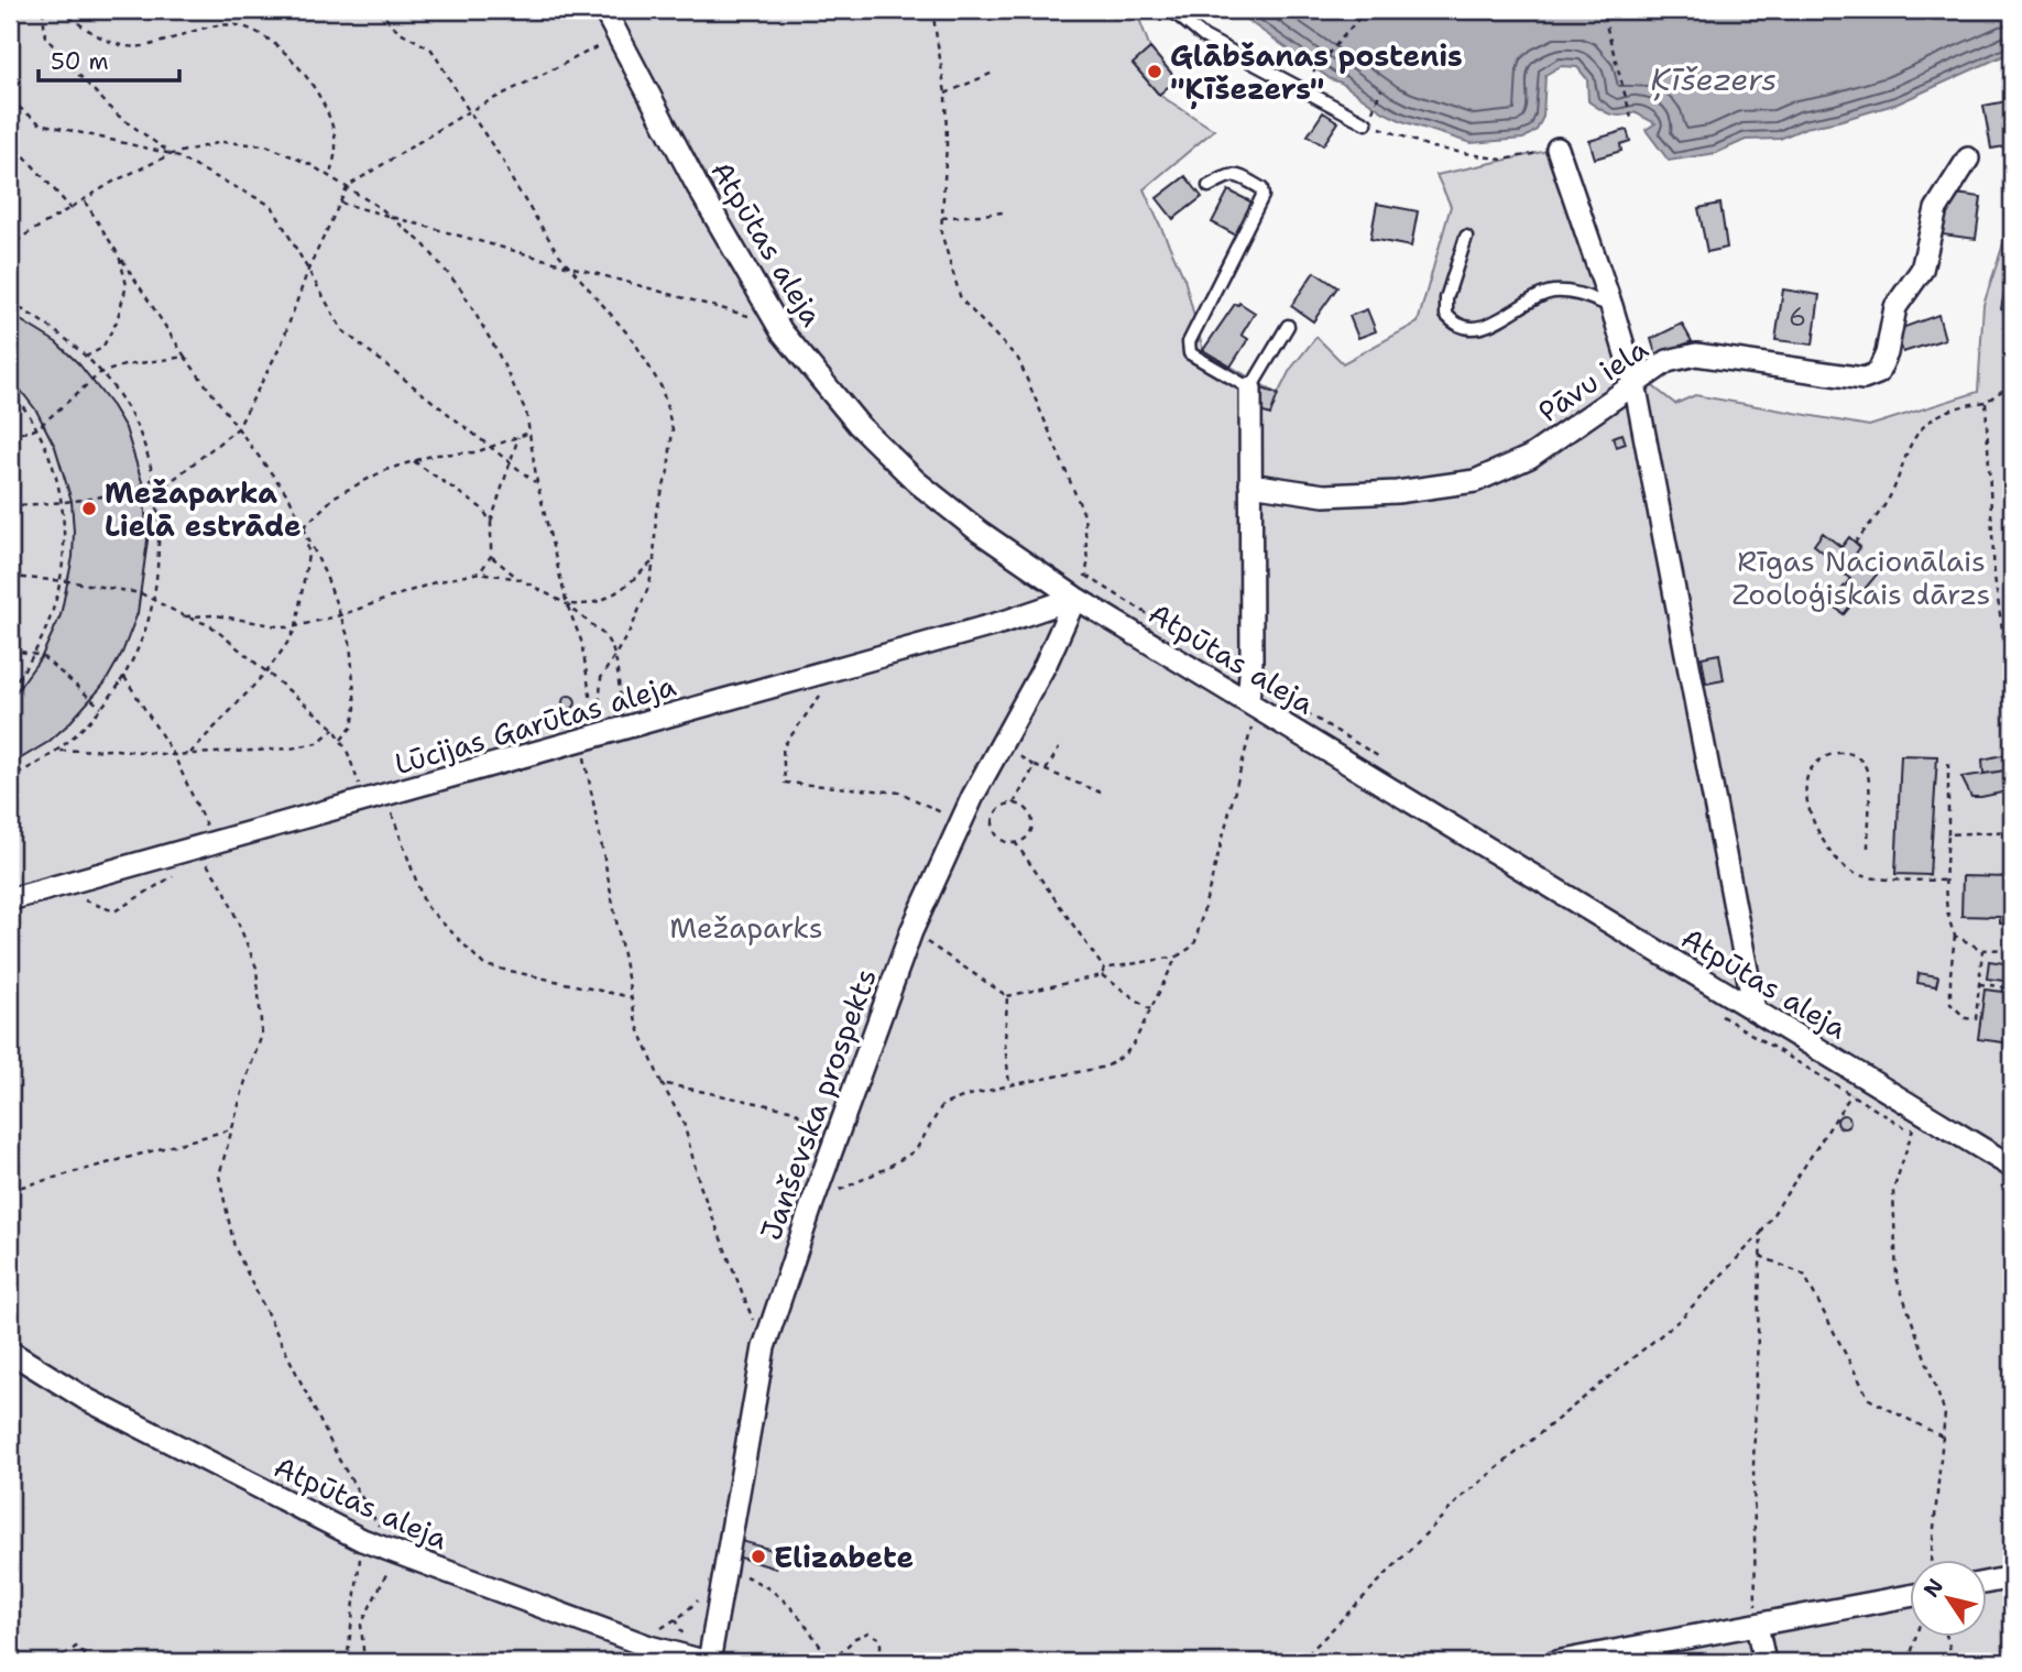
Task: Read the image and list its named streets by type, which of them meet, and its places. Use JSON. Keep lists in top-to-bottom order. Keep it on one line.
{"streets":{"street":["Atpūtas aleja","Pāvu iela","Lūcijas Garūtas aleja","Janševska prospekts"]},"crossings":[["Atpūtas aleja","Lūcijas Garūtas aleja"],["Atpūtas aleja","Janševska prospekts"],["Lūcijas Garūtas aleja","Janševska prospekts"]],"water":["Ķīšezers"],"parks":["Rīgas Nacionālais Zooloģiskais dārzs","Mežaparks"],"places":["Glābšanas postenis \"Ķīšezers\"","Mežaparka Lielā estrāde","Elizabete"],"house_numbers":["6"],"scale_bar":"50 m","north":"top left"}
